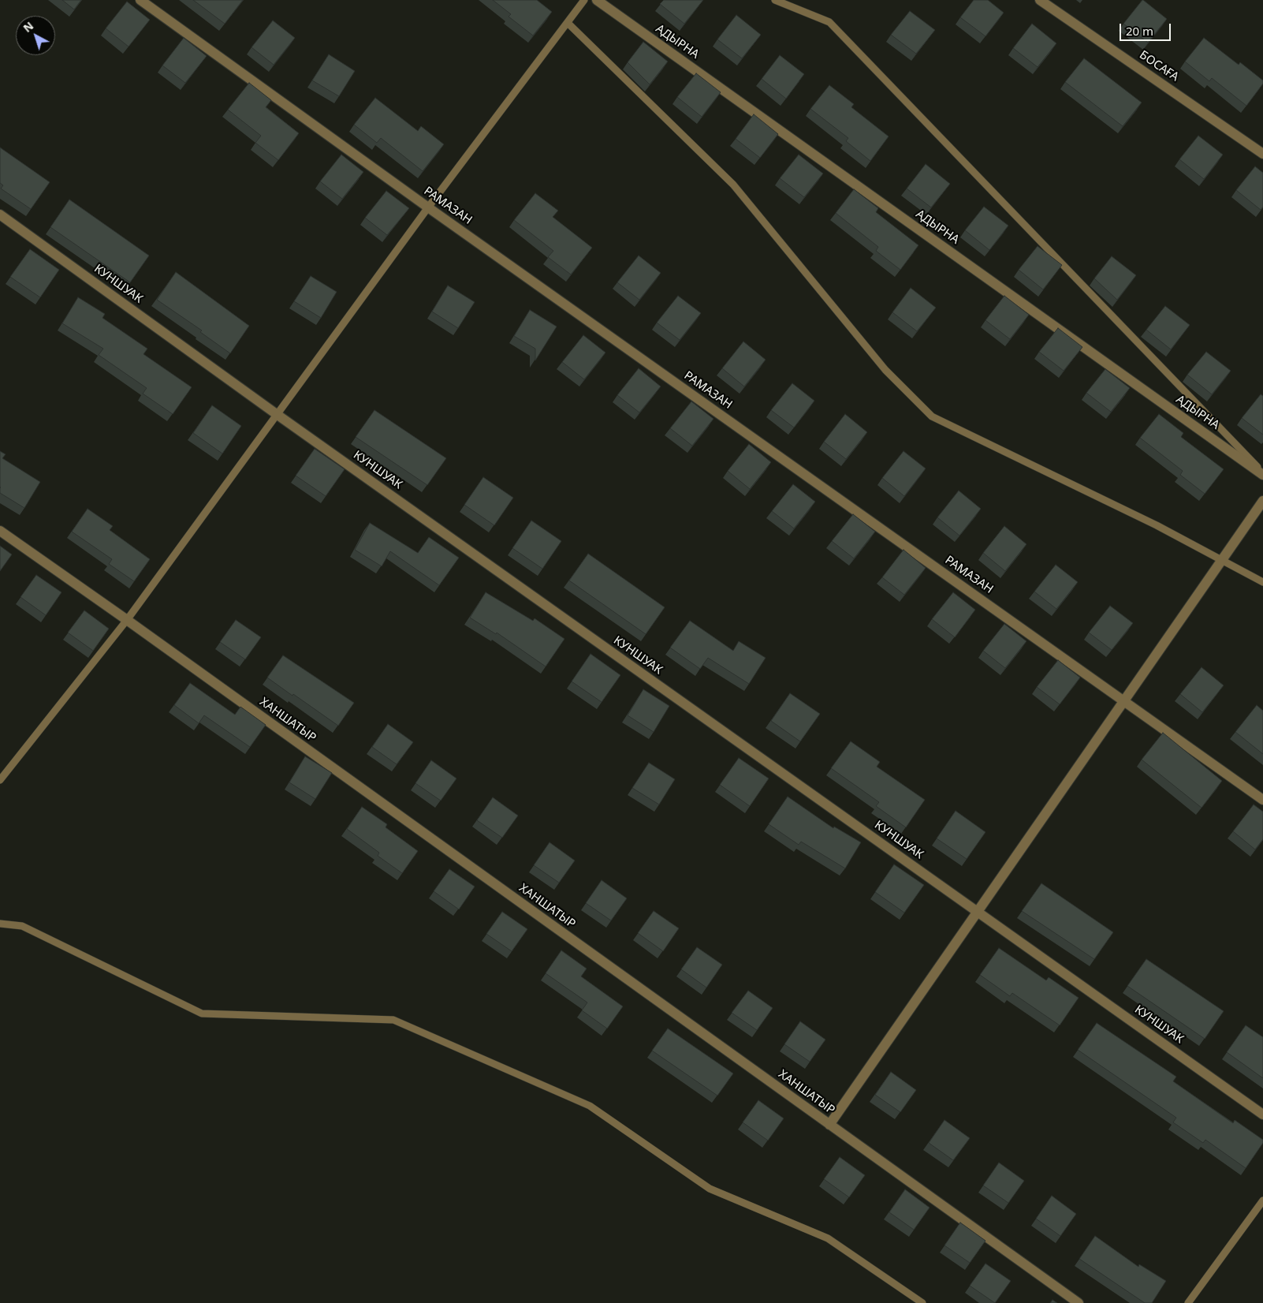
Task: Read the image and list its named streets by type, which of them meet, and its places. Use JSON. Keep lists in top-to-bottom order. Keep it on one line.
{"streets":{"street":["АДЫРНА","БОСАҒА","РАМАЗАН","КУНШУАК","ХАНШАТЫР"]},"scale_bar":"20 m","north":"top left"}
